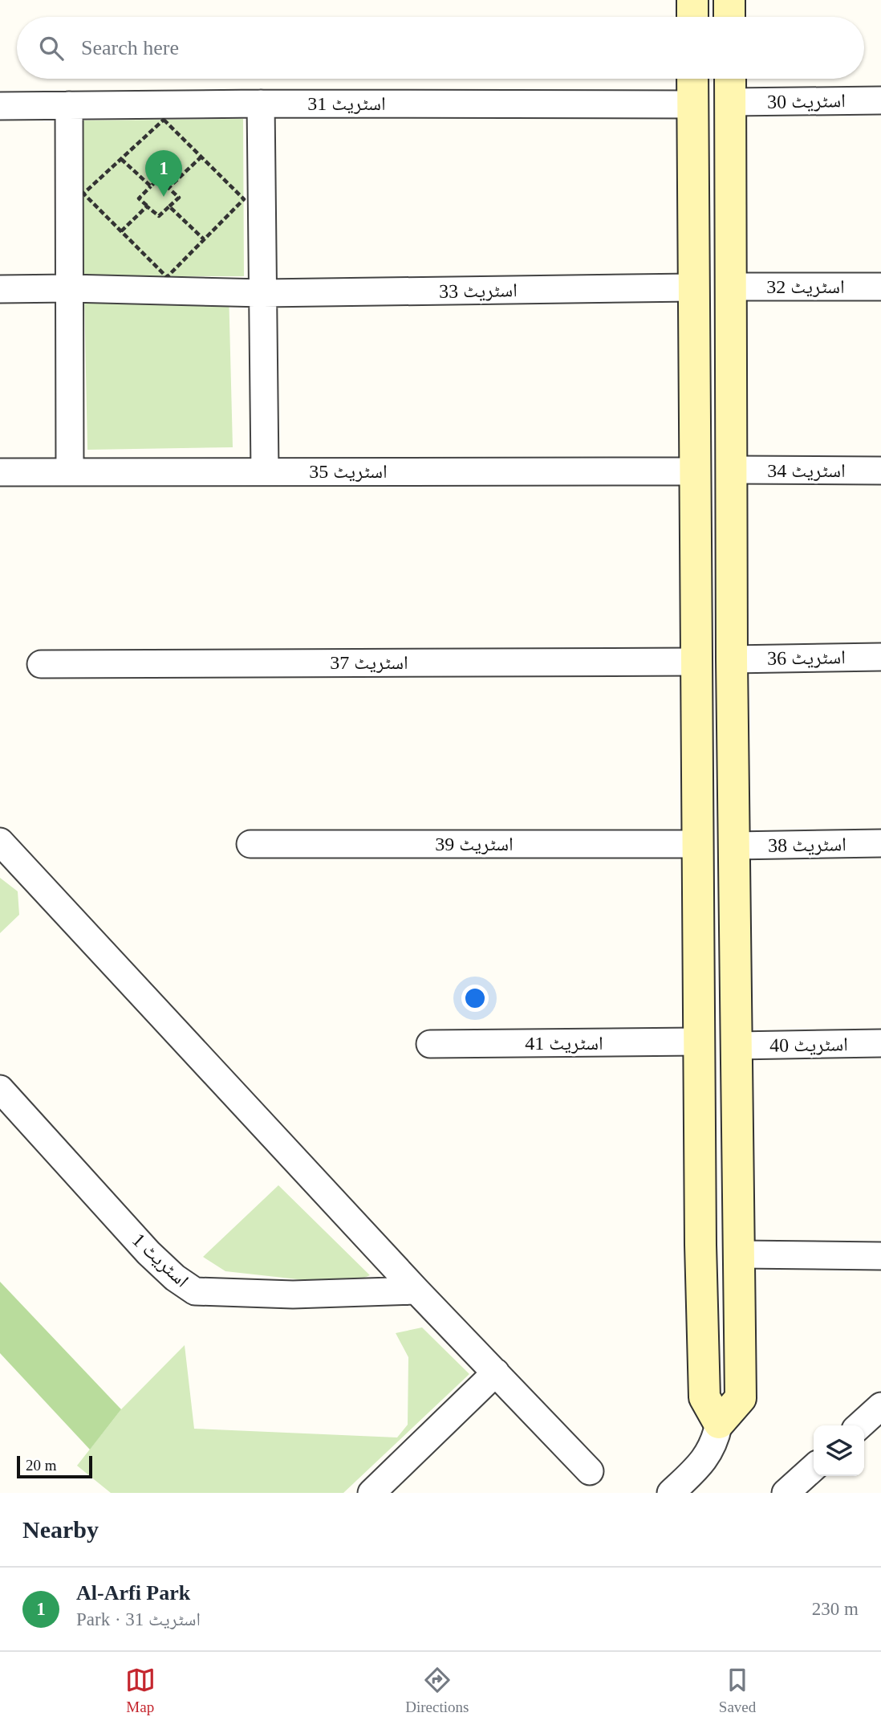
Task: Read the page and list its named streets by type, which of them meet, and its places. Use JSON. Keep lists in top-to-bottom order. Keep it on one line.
{"streets":{"street":["اسٹریٹ 30","اسٹریٹ 31","اسٹریٹ 32","اسٹریٹ 33","اسٹریٹ 34","اسٹریٹ 35","اسٹریٹ 36","اسٹریٹ 37","اسٹریٹ 39","اسٹریٹ 38","اسٹریٹ 41","اسٹریٹ 40","اسٹریٹ 1"]},"scale_bar":"20 m","page":{"search":"Search here","pins":"1","scale":"20 m","heading":"Nearby","list":[{"mark":"1","name":"Al-Arfi Park","note":"Park · اسٹریٹ 31","value":"230 m"}],"nav":["Map","Directions","Saved"]}}
